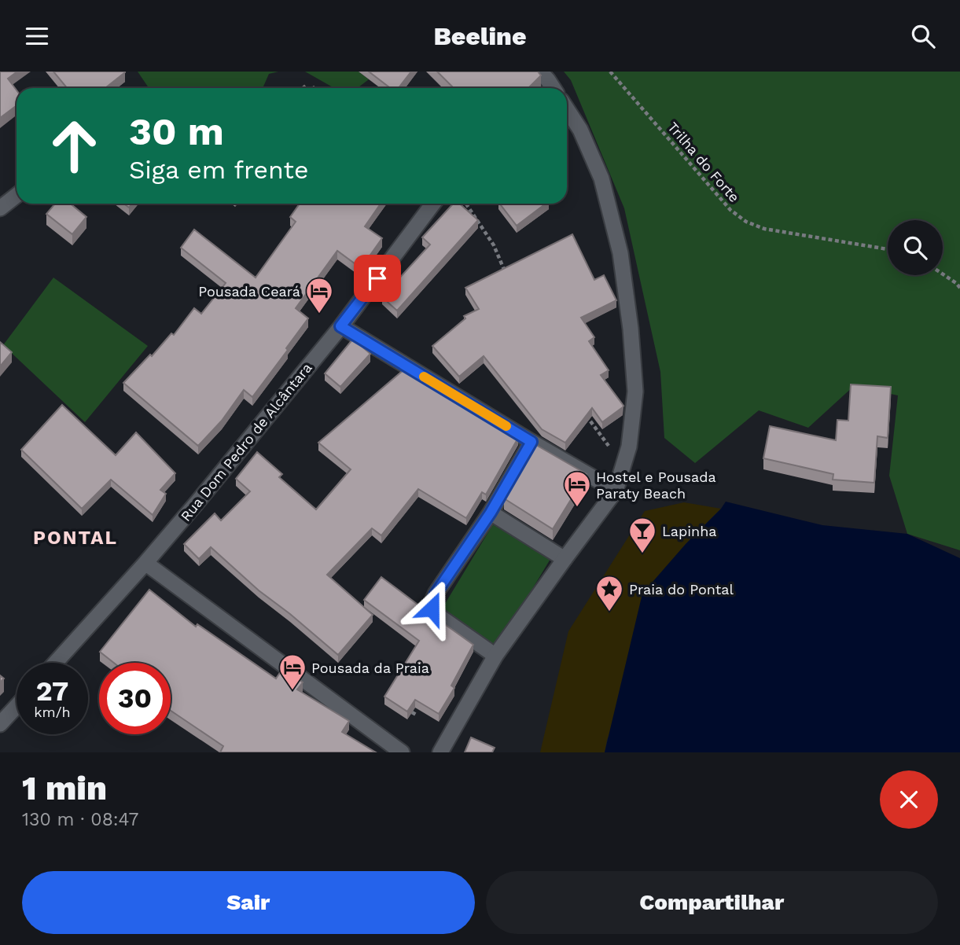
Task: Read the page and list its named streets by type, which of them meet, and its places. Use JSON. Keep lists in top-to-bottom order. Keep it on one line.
{"streets":{"street":["Rua Dom Pedro de Alcântara"],"path":["Trilha do Forte"]},"districts":["PONTAL"],"places":{"hotel":["Pousada Ceará","Hostel e Pousada Paraty Beach","Pousada da Praia"],"bar":["Lapinha"],"place":["Praia do Pontal"]},"page":{"header":"Beeline","turn":["30 m","Siga em frente"],"speed":"27 km/h","limit":"30","heading":["1 min","130 m · 08:47"],"buttons":["Sair","Compartilhar"]}}
